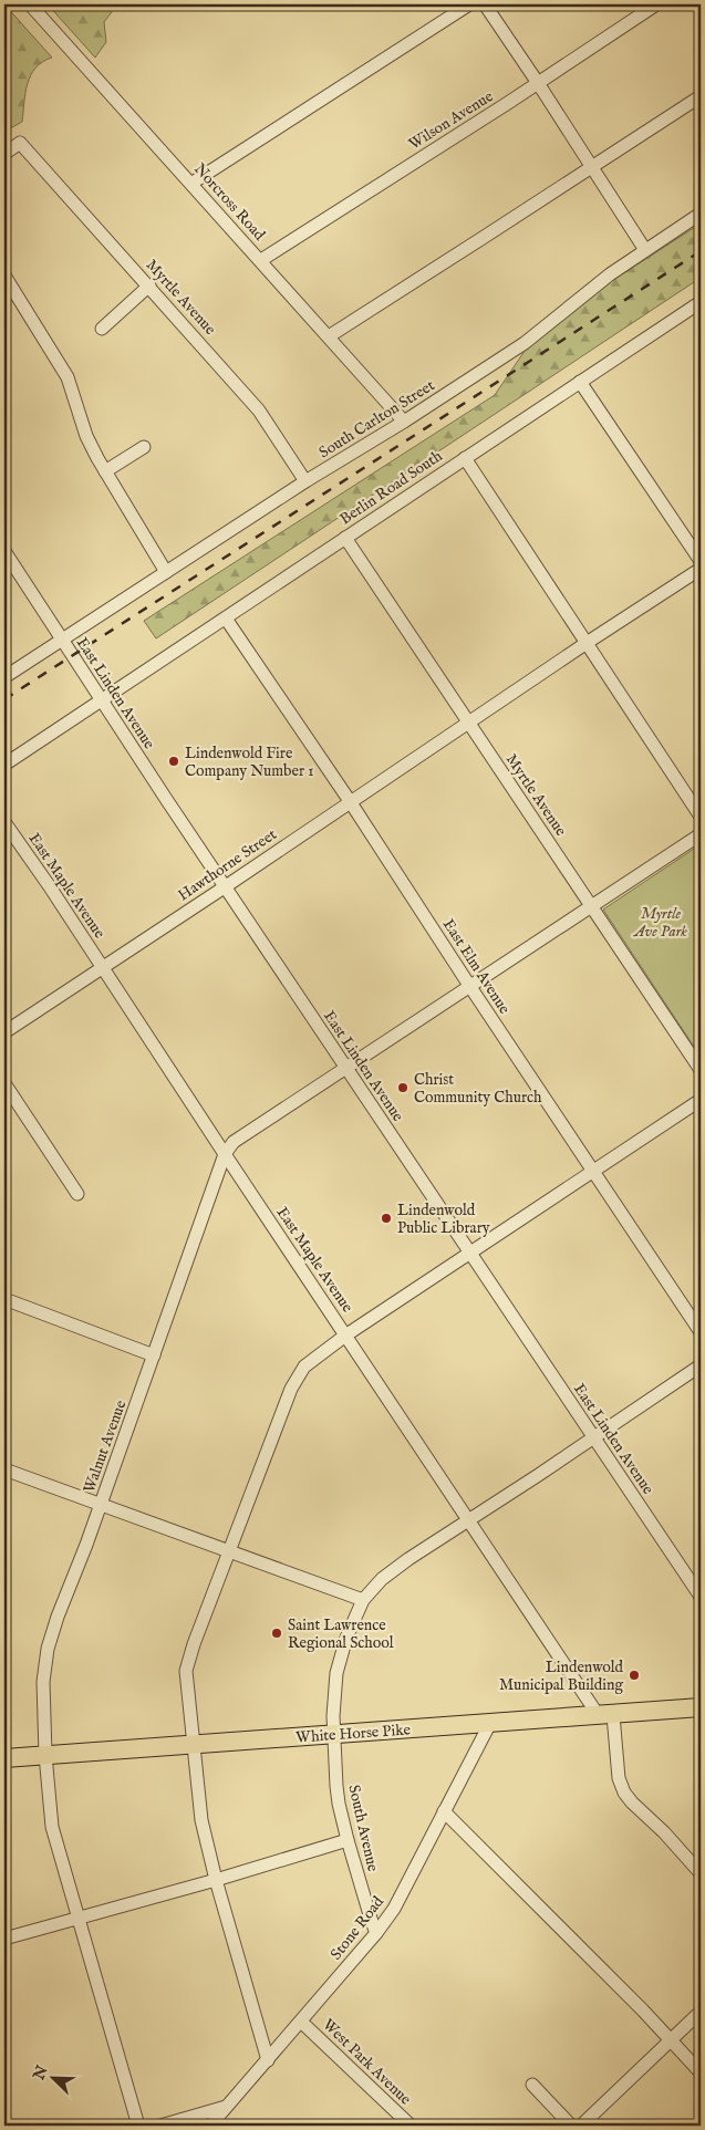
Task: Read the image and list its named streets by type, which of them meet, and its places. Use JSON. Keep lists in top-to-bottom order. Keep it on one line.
{"streets":{"highway":["White Horse Pike"],"street":["Wilson Avenue","Norcross Road","Myrtle Avenue","South Carlton Street","Berlin Road South","East Linden Avenue","Hawthorne Street","East Maple Avenue","East Elm Avenue","Walnut Avenue","South Avenue","Stone Road","West Park Avenue"]},"crossings":[["Wilson Avenue","Norcross Road"],["Norcross Road","South Carlton Street"],["Myrtle Avenue","South Carlton Street"],["Myrtle Avenue","Berlin Road South"],["Myrtle Avenue","Hawthorne Street"],["South Carlton Street","East Linden Avenue"],["Berlin Road South","East Linden Avenue"],["Berlin Road South","East Elm Avenue"],["East Linden Avenue","Hawthorne Street"],["East Linden Avenue","South Avenue"],["Hawthorne Street","East Maple Avenue"],["Hawthorne Street","East Elm Avenue"],["East Maple Avenue","Walnut Avenue"],["East Maple Avenue","White Horse Pike"],["East Maple Avenue","South Avenue"],["Walnut Avenue","White Horse Pike"],["White Horse Pike","South Avenue"],["White Horse Pike","Stone Road"],["South Avenue","Stone Road"],["Stone Road","West Park Avenue"]],"parks":["Myrtle Ave Park"],"places":["Lindenwold Fire Company Number 1","Christ Community Church","Lindenwold Public Library","Saint Lawrence Regional School","Lindenwold Municipal Building"],"north":"top left"}
